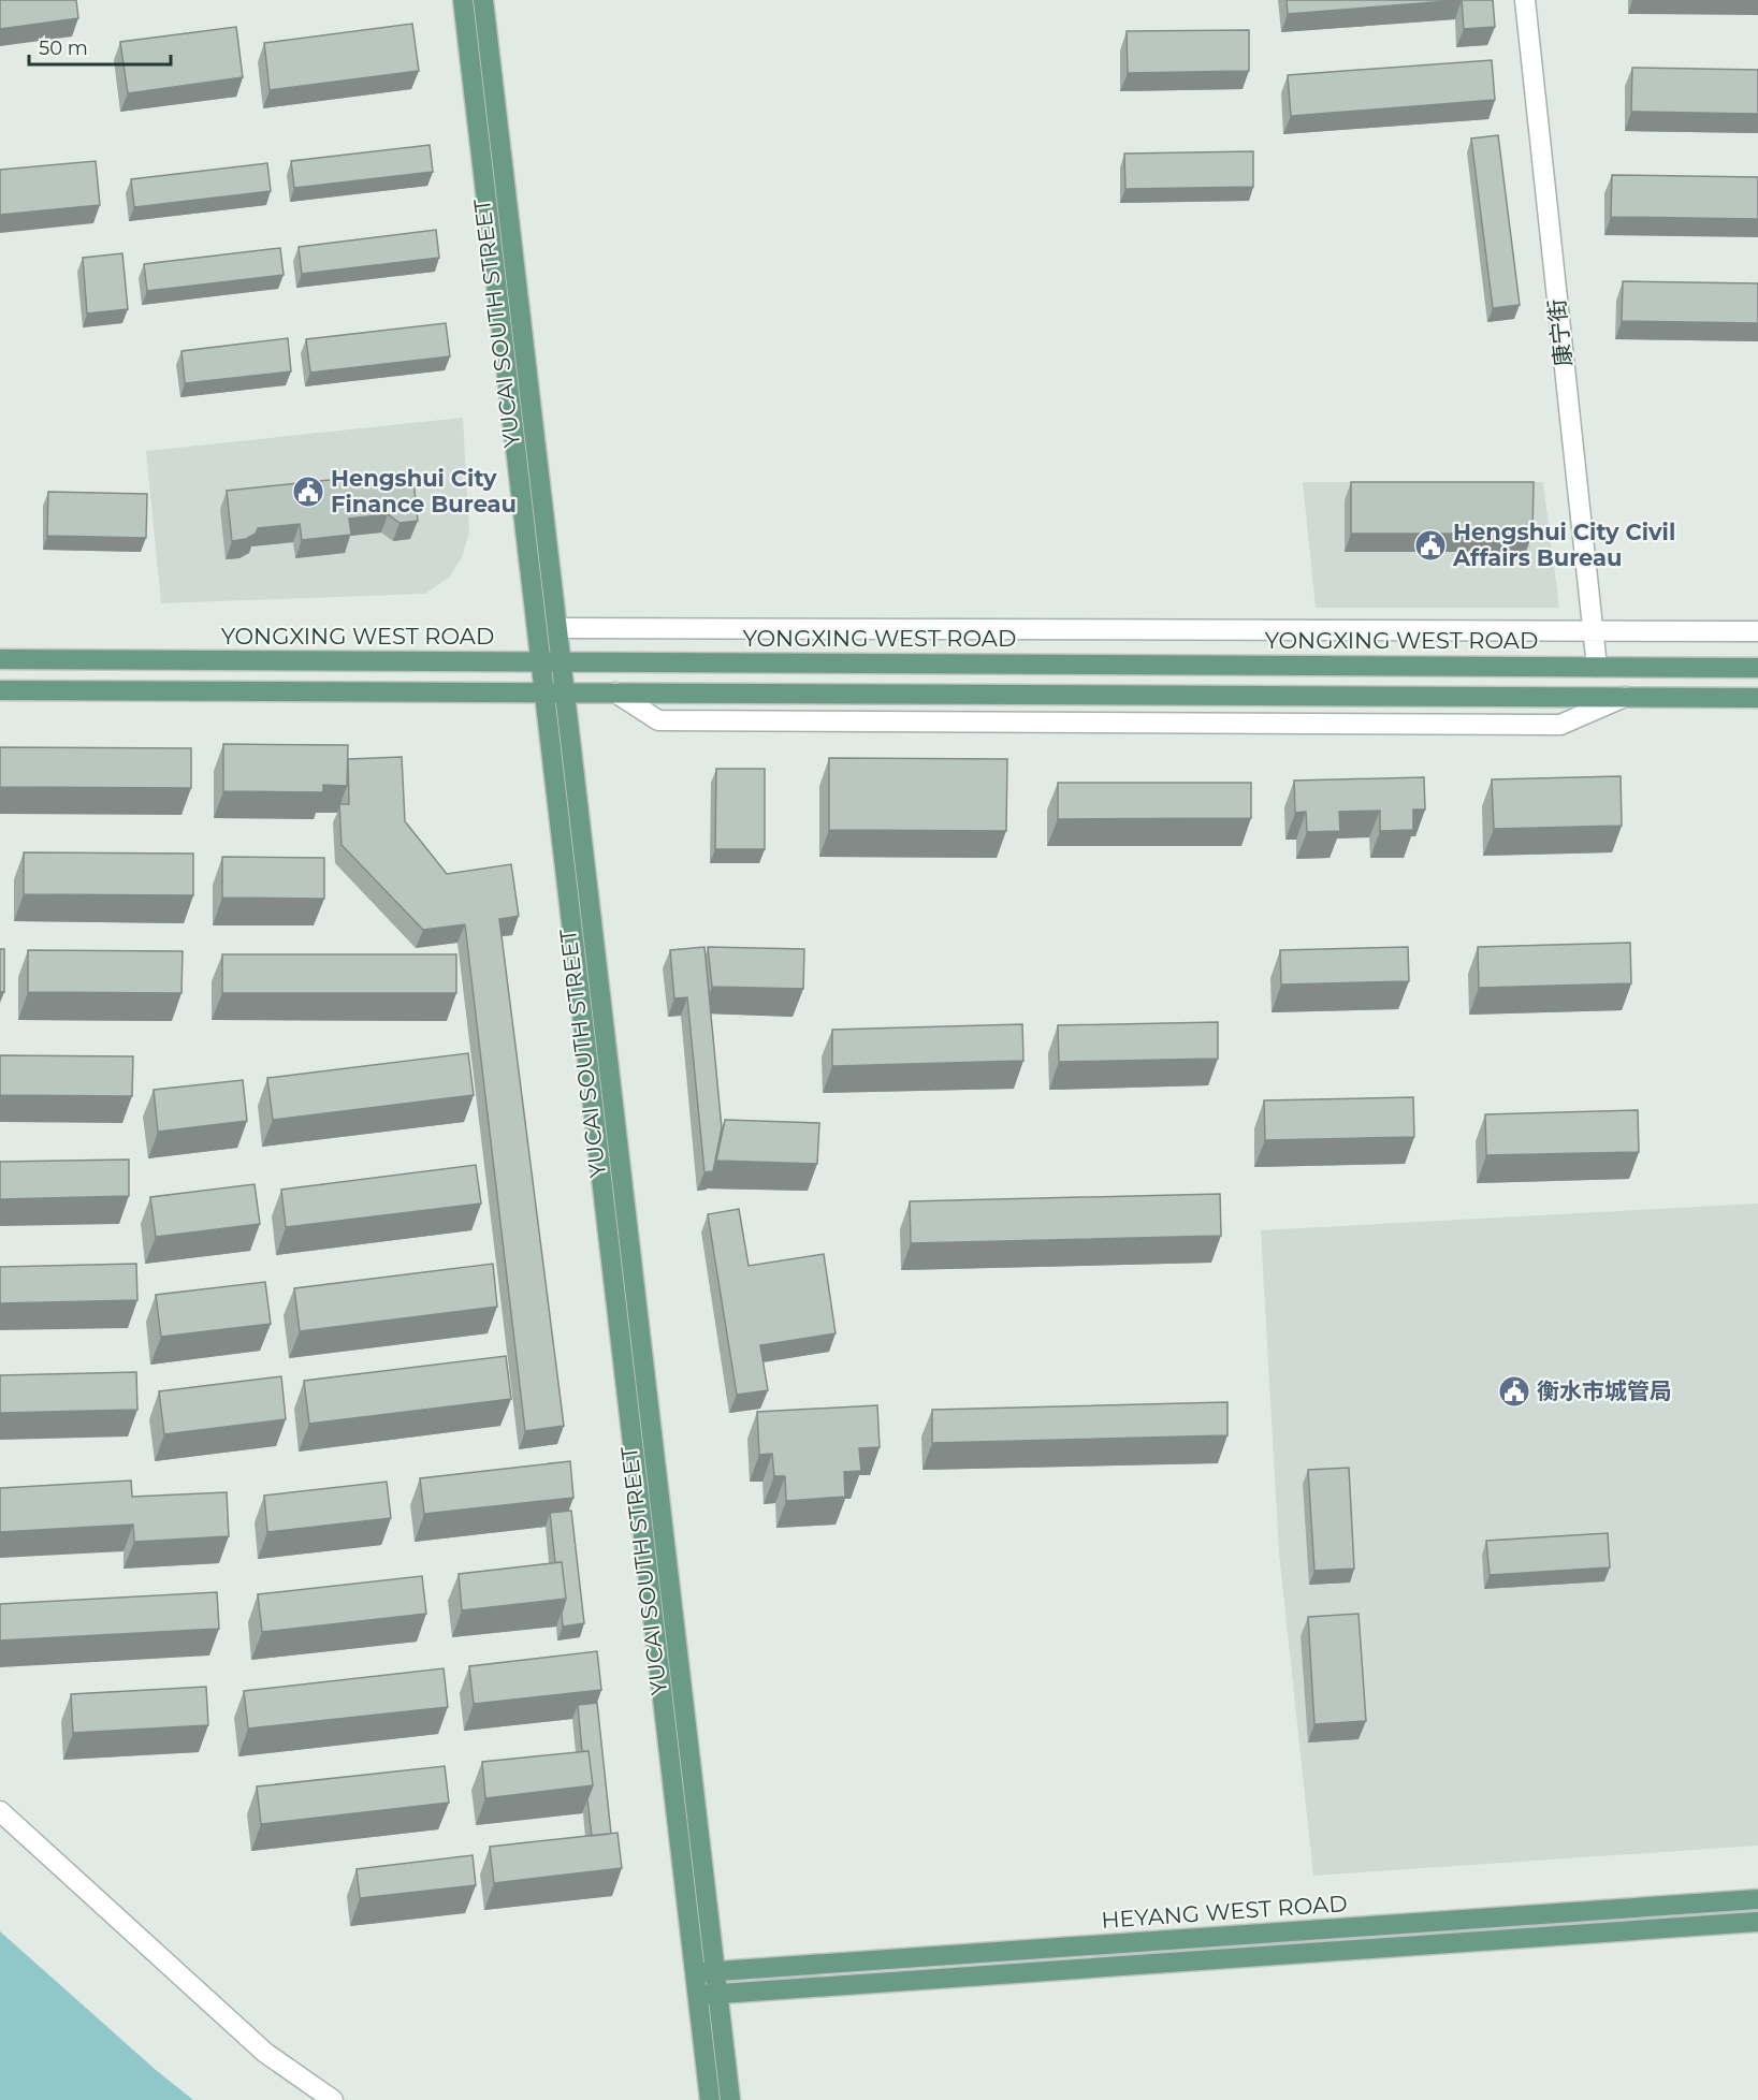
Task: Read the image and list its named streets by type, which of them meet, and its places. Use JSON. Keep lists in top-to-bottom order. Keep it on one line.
{"streets":{"main road":["YUCAI SOUTH STREET","YONGXING WEST ROAD","HEYANG WEST ROAD"],"street":["康宁街"]},"crossings":[["YUCAI SOUTH STREET","YONGXING WEST ROAD"],["YUCAI SOUTH STREET","HEYANG WEST ROAD"],["康宁街","YONGXING WEST ROAD"]],"places":{"public building":["Hengshui City Finance Bureau","Hengshui City Civil Affairs Bureau","衡水市城管局"]},"scale_bar":"50 m"}
